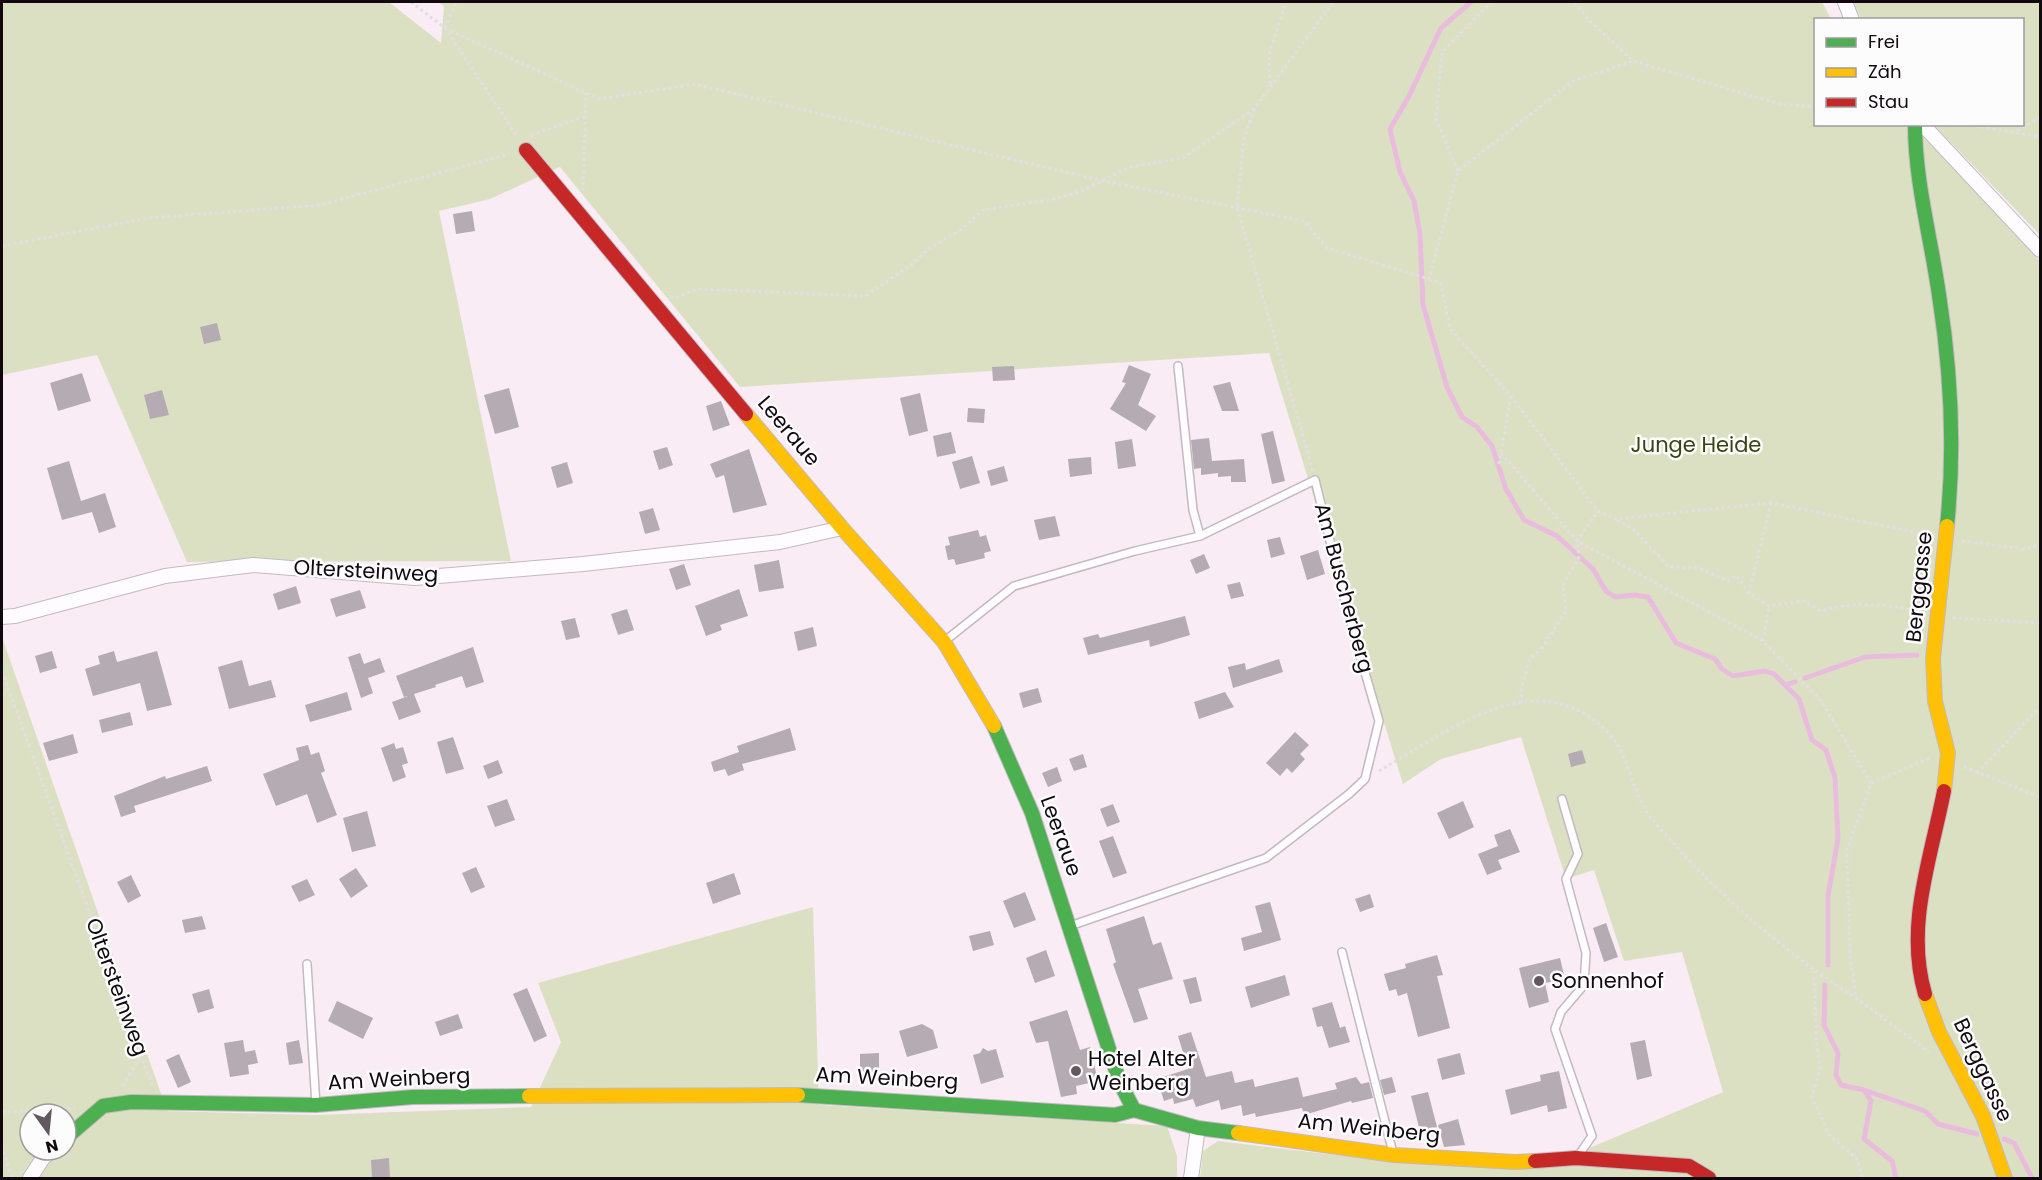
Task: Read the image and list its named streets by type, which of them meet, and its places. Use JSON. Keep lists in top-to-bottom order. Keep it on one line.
{"streets":{"street":["Leeraue","Oltersteinweg","Berggasse","Am Weinberg"],"lane":["Am Buscherberg"]},"crossings":[["Leeraue","Oltersteinweg"],["Leeraue","Am Buscherberg"],["Leeraue","Am Weinberg"],["Oltersteinweg","Am Weinberg"]],"parks":["Junge Heide"],"places":["Sonnenhof","Hotel Alter Weinberg"],"legend":["Frei","Zäh","Stau"],"north":"bottom"}
